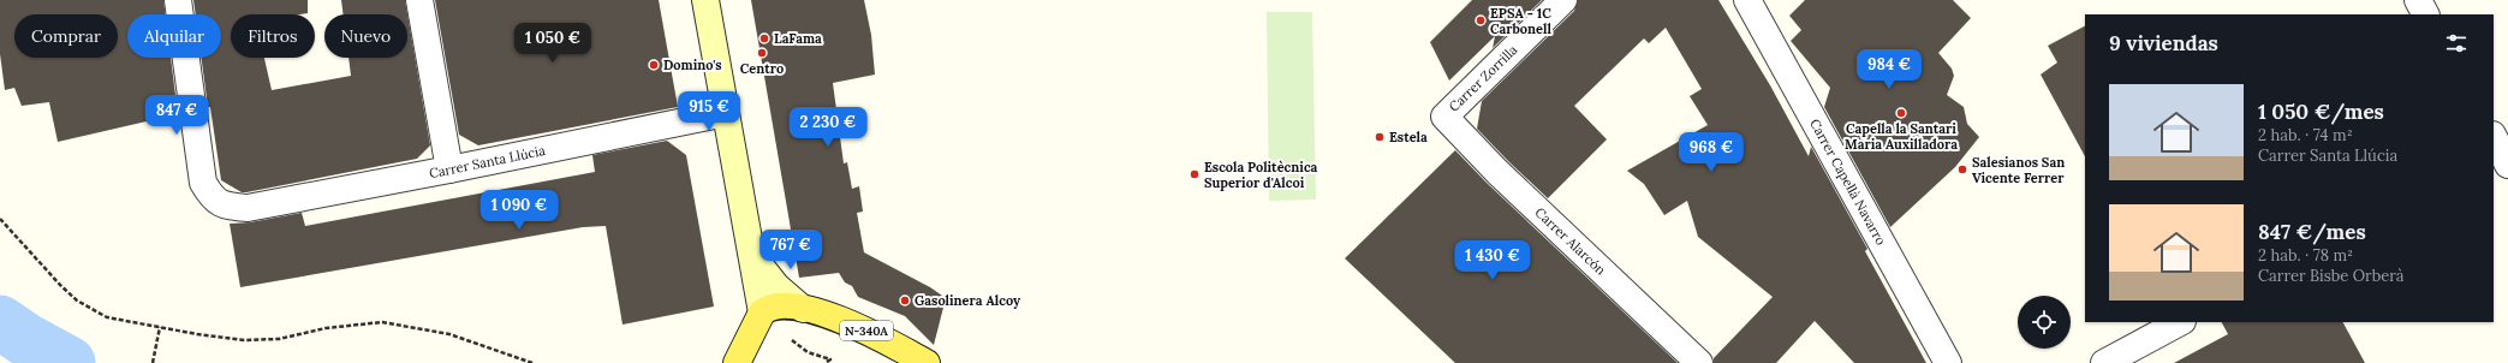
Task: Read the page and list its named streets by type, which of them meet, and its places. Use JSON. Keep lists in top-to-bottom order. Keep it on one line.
{"streets":{"main road":["N-340A"],"street":["Carrer Zorrilla","Carrer Santa Llúcia","Carrer Capellà Navarro","Carrer Alarcón"]},"crossings":[["Carrer Zorrilla","Carrer Alarcón"]],"places":["EPSA - 1C Carbonell","LaFama","Centro","Domino's","Capella la Santari Maria Auxilladora","Estela","Salesianos San Vicente Ferrer","Escola Politècnica Superior d'Alcoi","Gasolinera Alcoy"],"page":{"chip":["Comprar","Alquilar","Filtros","Nuevo"],"heading":"9 viviendas","price":["1 050 €","984 €","915 €","847 €","2 230 €","968 €","1 090 €","767 €","1 430 €"],"list":[{"name":"1 050 €/mes","note":"2 hab. · 74 m² · Carrer Santa Llúcia"},{"name":"847 €/mes","note":"2 hab. · 78 m² · Carrer Bisbe Orberà"}]}}
